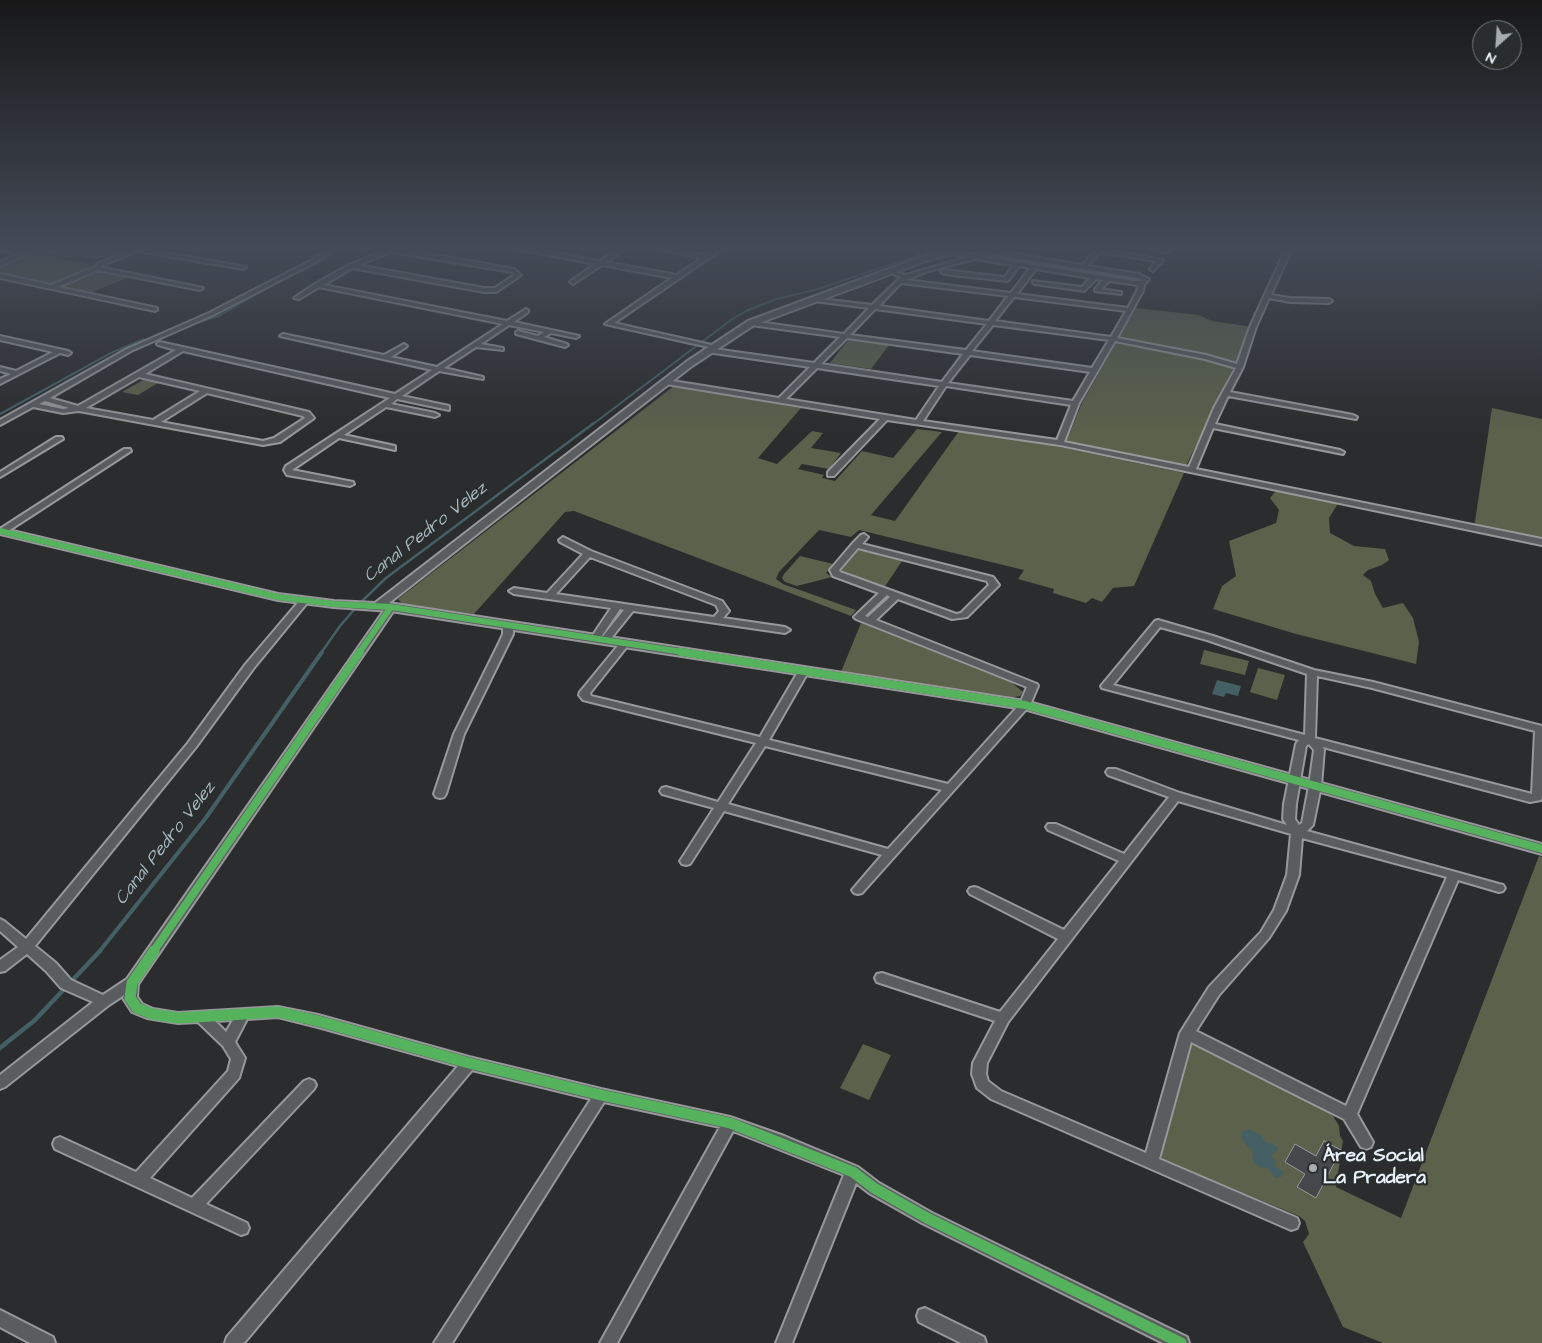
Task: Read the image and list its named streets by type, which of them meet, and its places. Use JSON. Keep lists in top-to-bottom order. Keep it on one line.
{"water":["Canal Pedro Velez"],"places":["Área Social La Pradera"],"north":"bottom left"}
